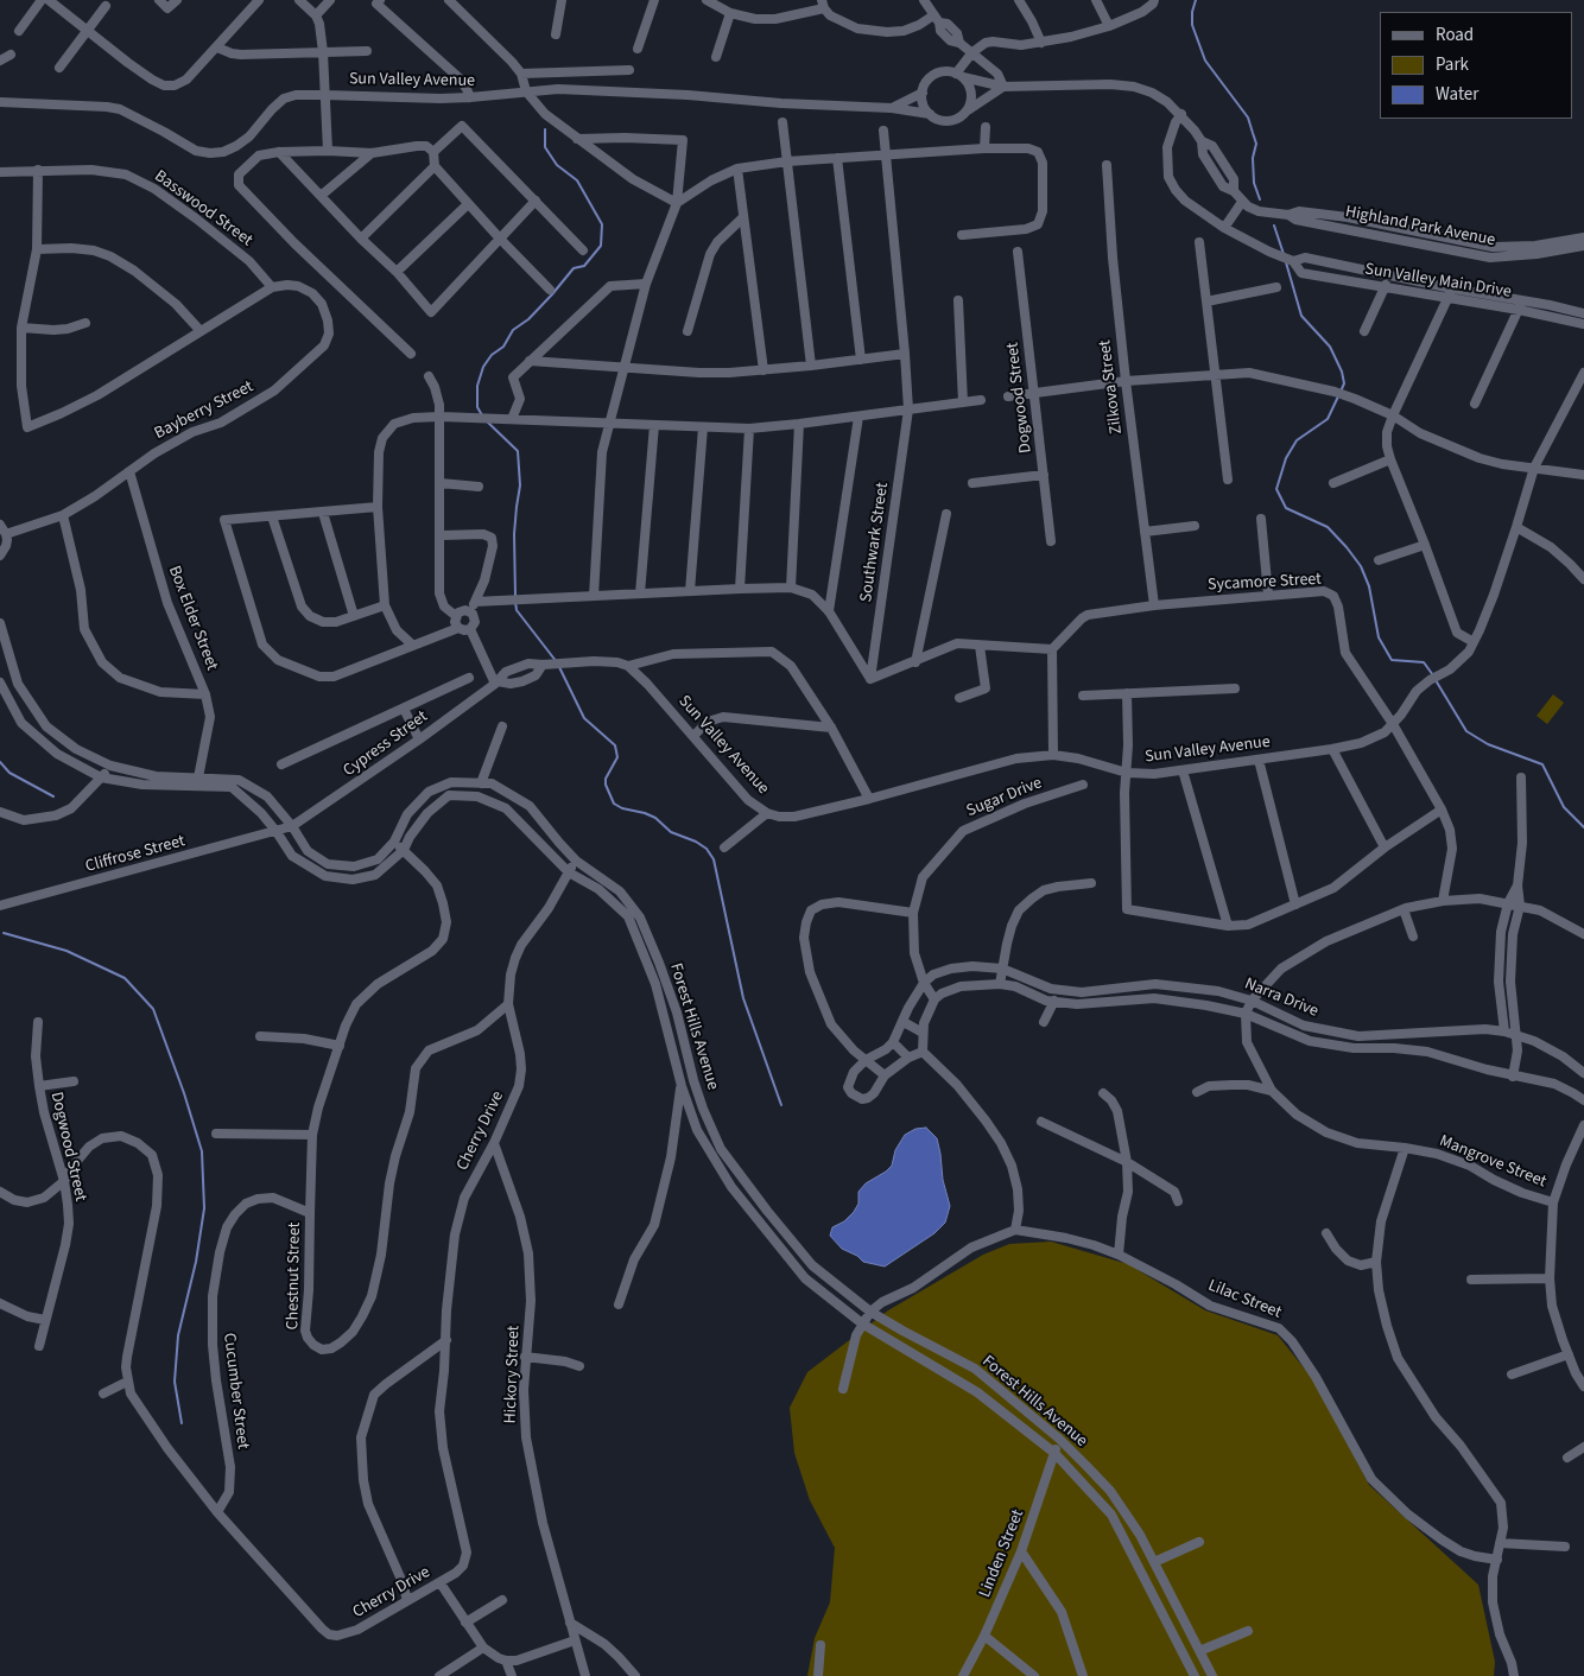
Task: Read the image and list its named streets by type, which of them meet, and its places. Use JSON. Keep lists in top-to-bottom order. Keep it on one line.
{"streets":{"street":["Sun Valley Avenue","Basswood Street","Highland Park Avenue","Sun Valley Main Drive","Zilkova Street","Dogwood Street","Bayberry Street","Southwark Street","Sycamore Street","Box Elder Street","Cypress Street","Sugar Drive","Cliffrose Street","Narra Drive","Forest Hills Avenue","Cherry Drive","Mangrove Street","Chestnut Street","Lilac Street","Hickory Street","Cucumber Street","Linden Street"]},"crossings":[["Sun Valley Avenue","Sycamore Street"],["Basswood Street","Bayberry Street"],["Zilkova Street","Sycamore Street"],["Dogwood Street","Cherry Drive"],["Bayberry Street","Box Elder Street"],["Box Elder Street","Forest Hills Avenue"],["Cypress Street","Cliffrose Street"],["Cypress Street","Forest Hills Avenue"],["Sugar Drive","Narra Drive"],["Cliffrose Street","Forest Hills Avenue"],["Narra Drive","Mangrove Street"],["Forest Hills Avenue","Cherry Drive"],["Forest Hills Avenue","Chestnut Street"],["Forest Hills Avenue","Linden Street"],["Cherry Drive","Chestnut Street"],["Cherry Drive","Hickory Street"],["Cherry Drive","Cucumber Street"],["Chestnut Street","Cucumber Street"]],"legend":["Road","Park","Water"]}
